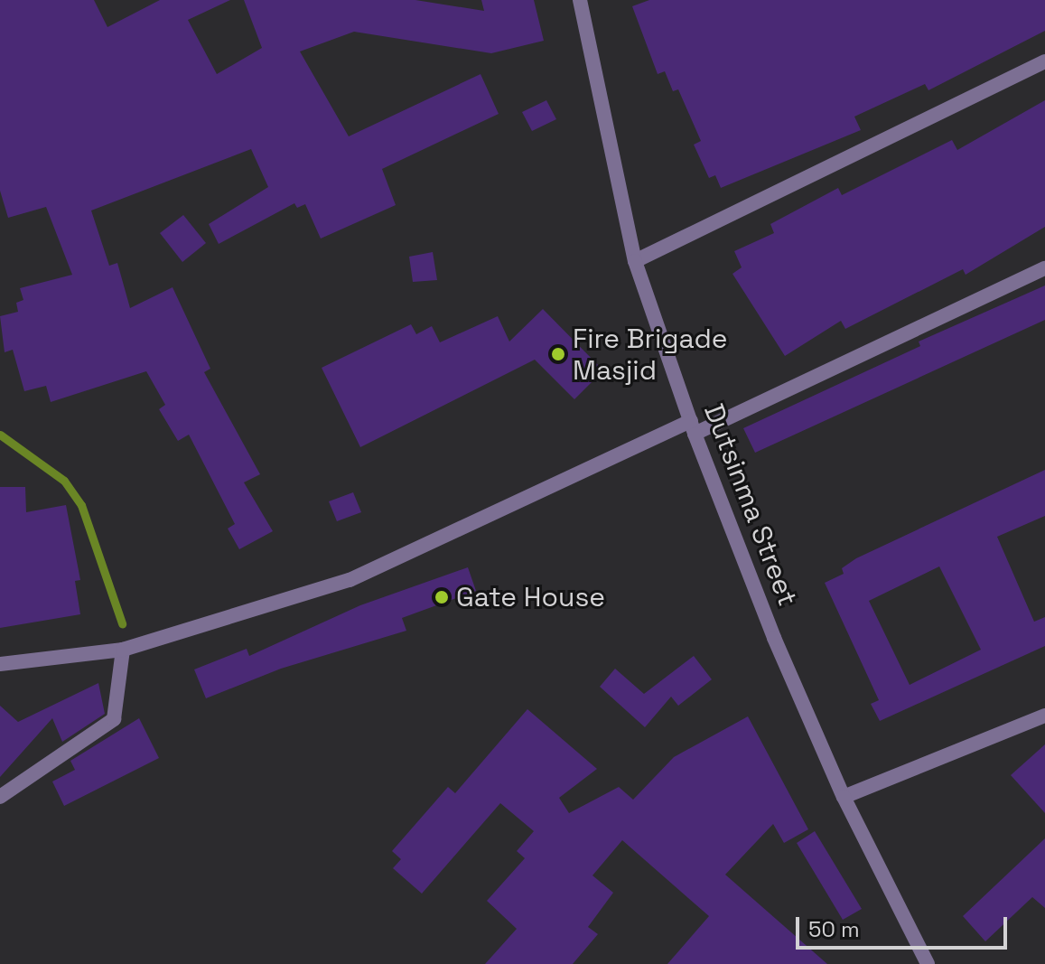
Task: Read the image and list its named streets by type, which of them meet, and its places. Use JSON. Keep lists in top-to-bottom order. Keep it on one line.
{"streets":{"street":["Dutsinma Street"]},"places":["Fire Brigade Masjid","Gate House"],"scale_bar":"50 m"}
